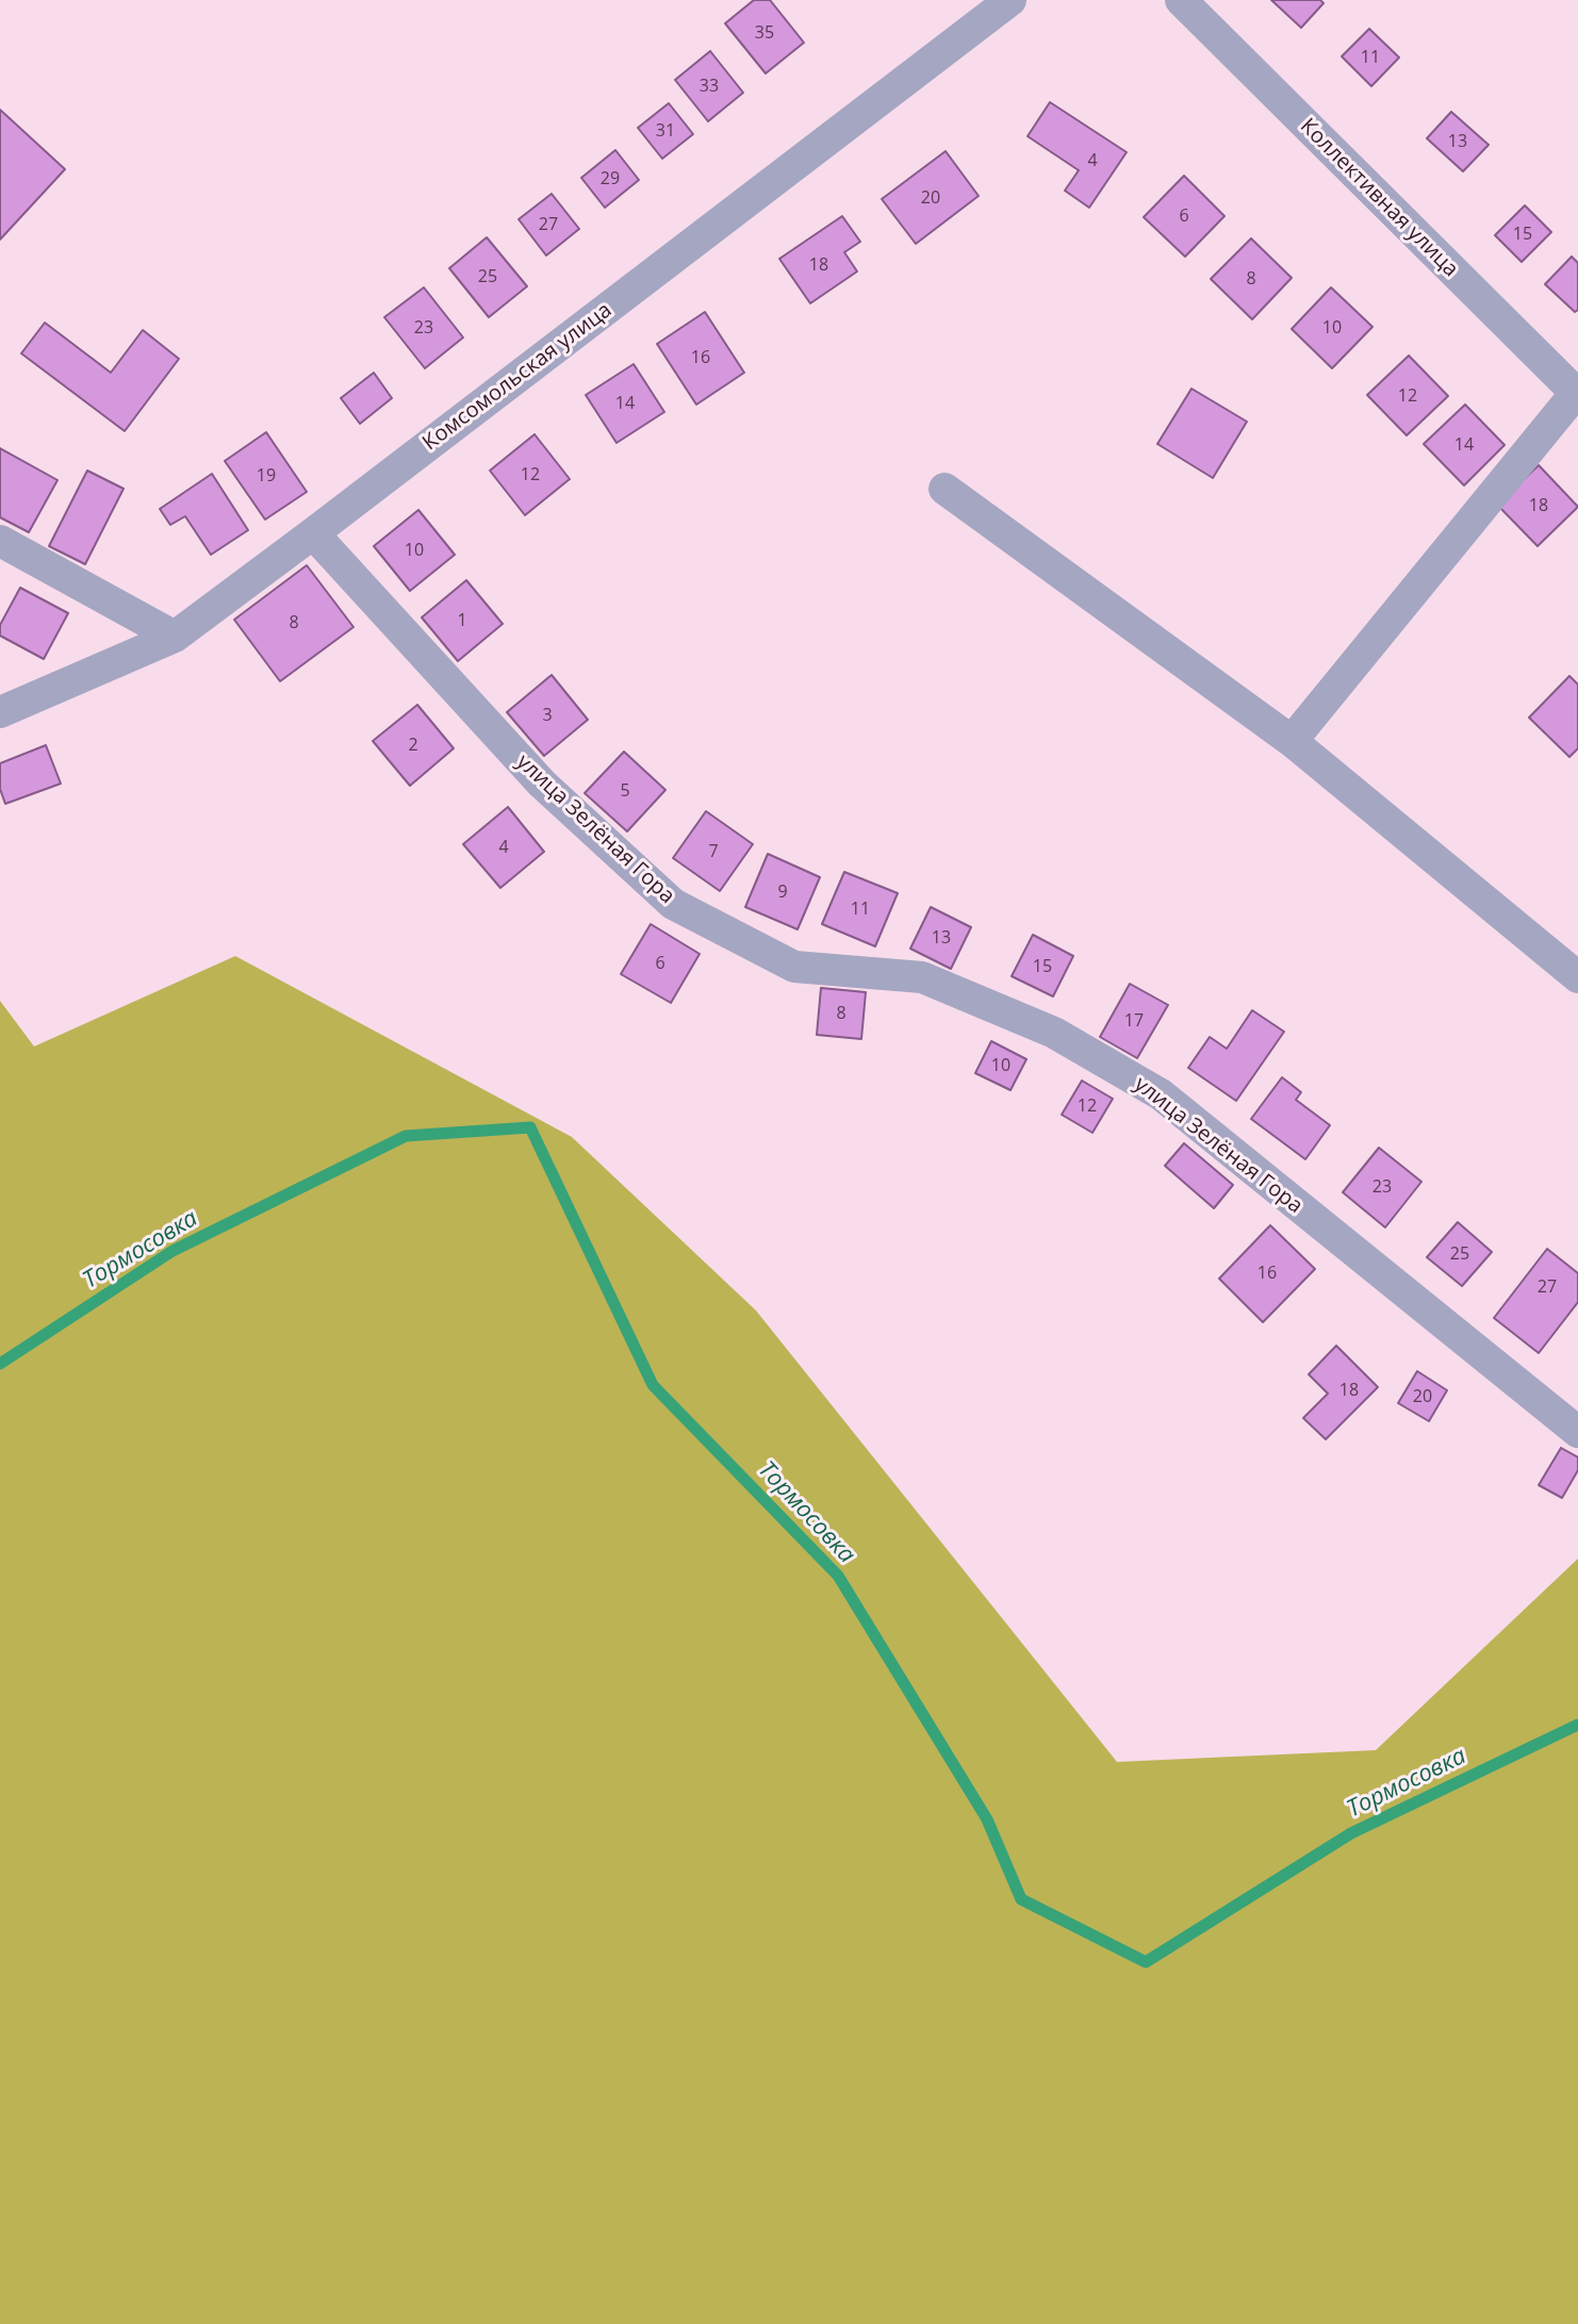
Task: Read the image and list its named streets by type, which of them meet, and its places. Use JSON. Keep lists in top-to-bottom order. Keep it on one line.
{"streets":{"street":["Коллективная улица","Комсомольская улица","улица Зелёная Гора"]},"crossings":[["Комсомольская улица","улица Зелёная Гора"]],"water":["Тормосовка"],"house_numbers":["35","11","33","31","13","4","29","20","6","27","15","18","25","8","23","10","16","12","14","14","12","19","18","10","1","8","3","2","5","4","7","9","11","13","6","15","8","17","10","12","23","25","16","27","18","20"]}
